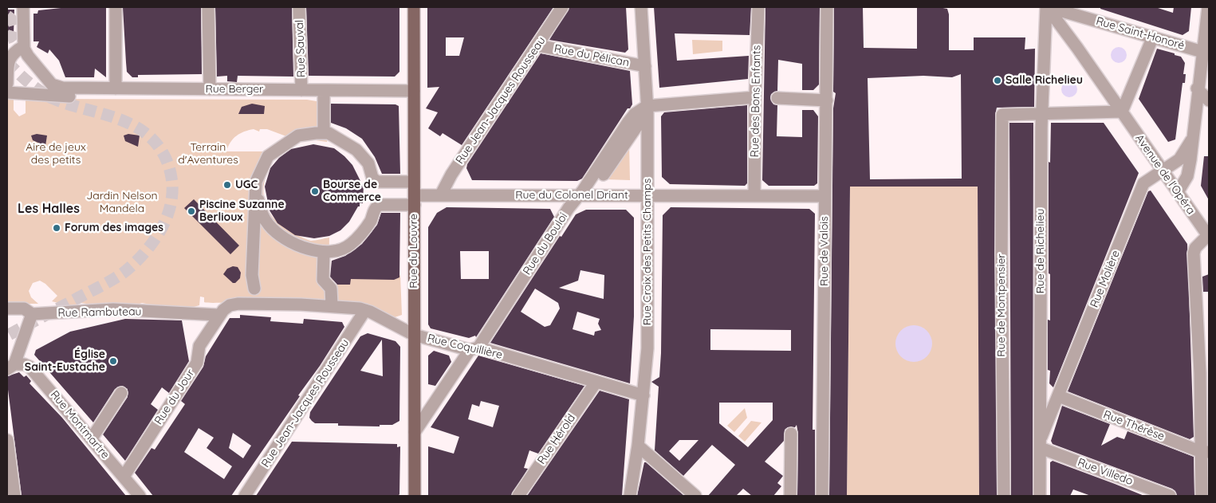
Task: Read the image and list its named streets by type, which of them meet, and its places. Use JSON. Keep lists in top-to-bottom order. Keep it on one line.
{"streets":{"main road":["Rue du Louvre"],"street":["Rue Saint-Honoré","Rue Sauval","Rue du Pélican","Rue Berger","Rue Jean-Jacques Rousseau","Rue des Bons Enfants","Avenue de l'Opéra","Rue du Colonel Driant","Rue du Bouloi","Rue de Valois","Rue de Richelieu","Rue Croix des Petits Champs","Rue Molière","Rue de Montpensier","Rue Rambuteau","Rue Coquillière","Rue du Jour","Rue Montmartre","Rue Thérèse","Rue Hérold","Rue Villedo"]},"crossings":[["Rue Saint-Honoré","Avenue de l'Opéra"],["Rue Saint-Honoré","Rue de Richelieu"],["Rue Sauval","Rue Berger"],["Rue du Pélican","Rue Jean-Jacques Rousseau"],["Rue du Pélican","Rue Croix des Petits Champs"],["Rue Berger","Rue du Louvre"],["Rue Jean-Jacques Rousseau","Rue du Colonel Driant"],["Rue Jean-Jacques Rousseau","Rue Coquillière"],["Rue des Bons Enfants","Rue du Colonel Driant"],["Avenue de l'Opéra","Rue de Richelieu"],["Avenue de l'Opéra","Rue Molière"],["Rue du Colonel Driant","Rue du Bouloi"],["Rue du Colonel Driant","Rue du Louvre"],["Rue du Colonel Driant","Rue de Valois"],["Rue du Colonel Driant","Rue Croix des Petits Champs"],["Rue du Bouloi","Rue du Louvre"],["Rue du Bouloi","Rue Croix des Petits Champs"],["Rue du Bouloi","Rue Coquillière"],["Rue du Louvre","Rue Coquillière"],["Rue de Richelieu","Rue Molière"],["Rue de Richelieu","Rue de Montpensier"],["Rue de Richelieu","Rue Villedo"],["Rue Croix des Petits Champs","Rue Coquillière"],["Rue Molière","Rue Thérèse"],["Rue Molière","Rue Villedo"],["Rue Rambuteau","Rue Coquillière"],["Rue Rambuteau","Rue du Jour"],["Rue Coquillière","Rue du Jour"],["Rue Coquillière","Rue Hérold"],["Rue du Jour","Rue Montmartre"]],"districts":["Les Halles"],"parks":["Aire de jeux des petits","Terrain d'Aventures","Jardin Nelson Mandela"],"places":["Salle Richelieu","UGC","Bourse de Commerce","Piscine Suzanne Berlioux","Forum des images","Église Saint-Eustache"]}
